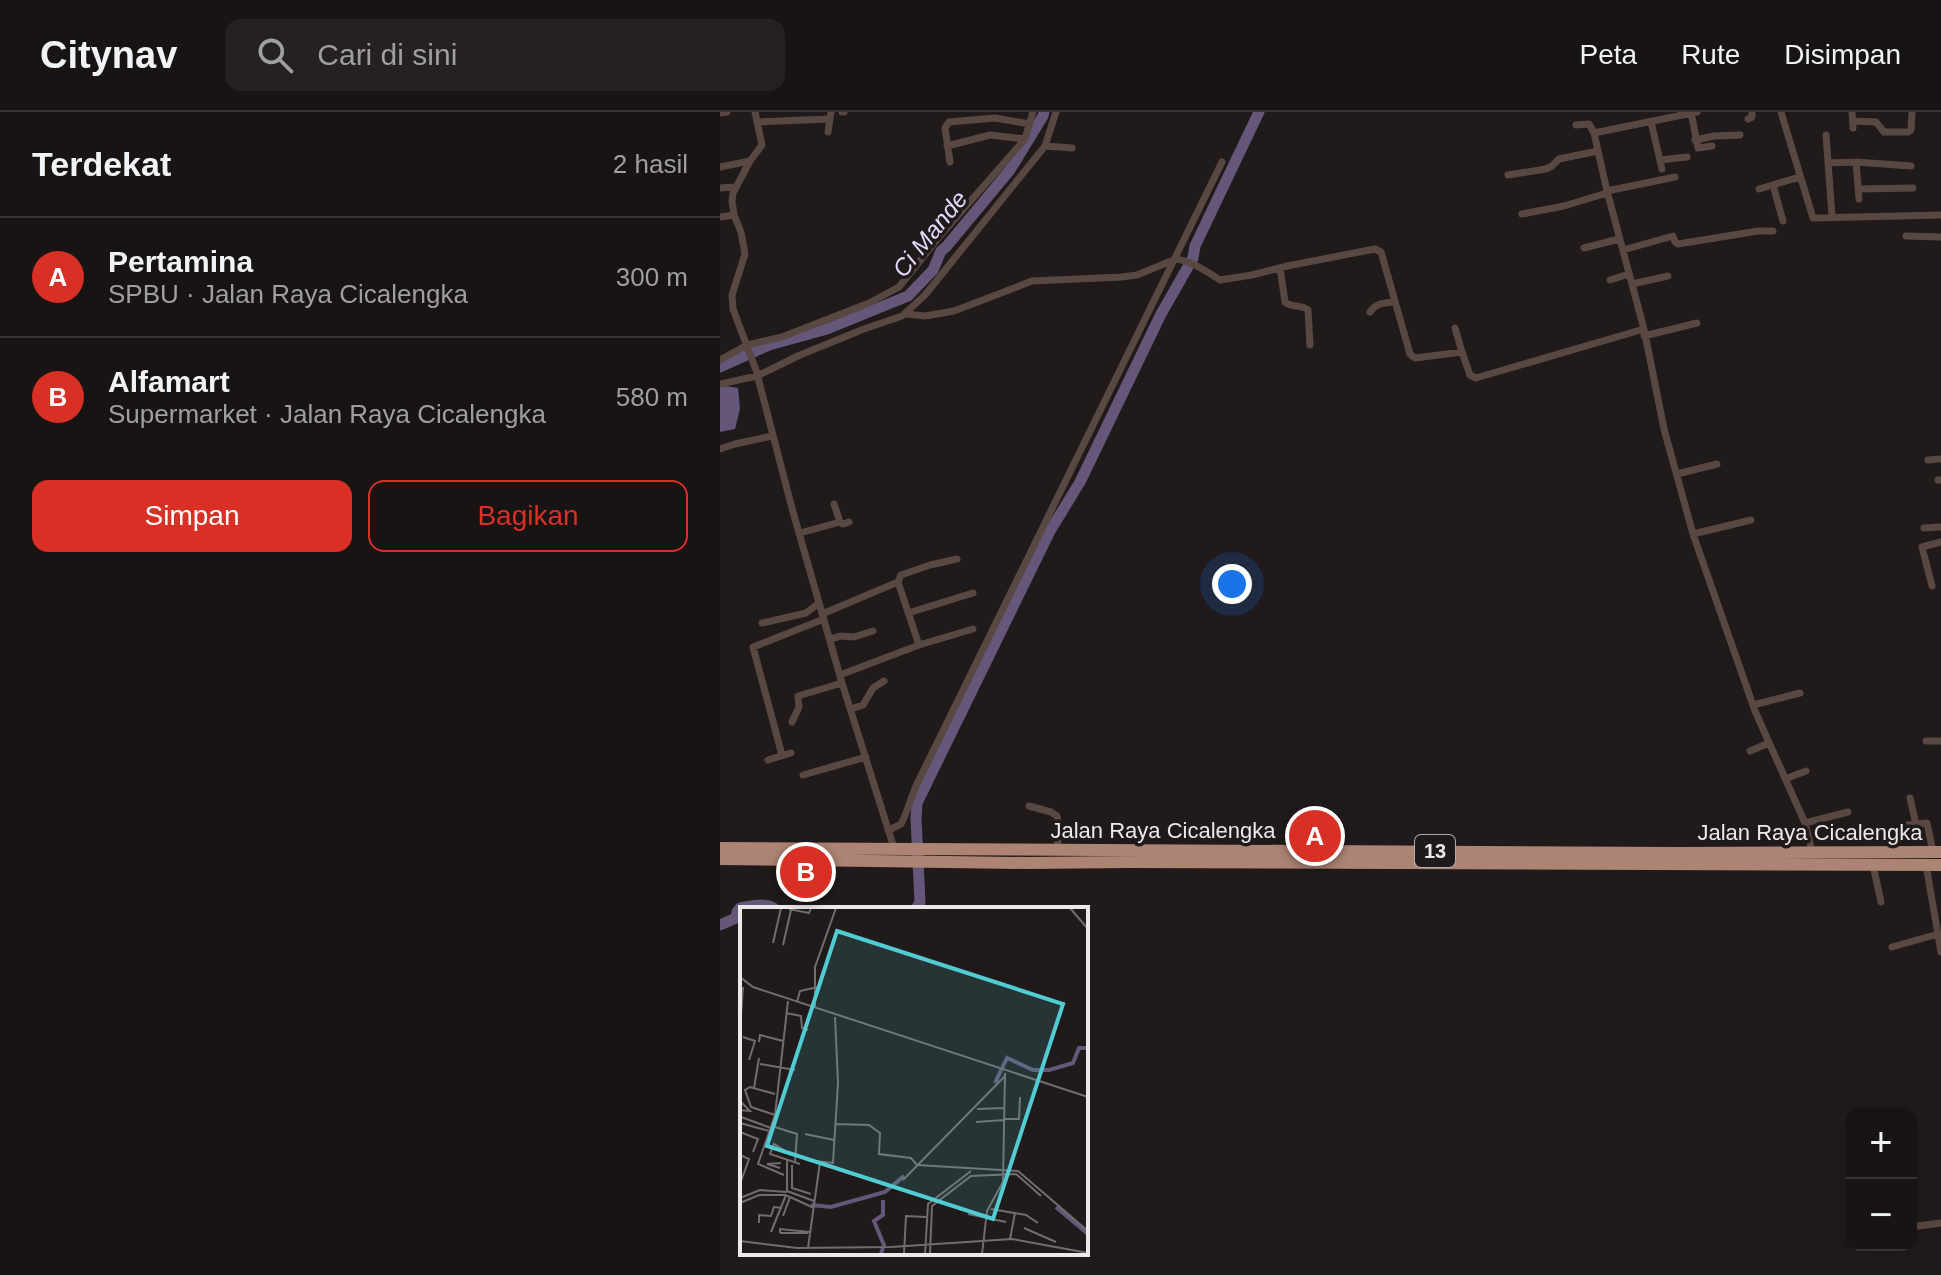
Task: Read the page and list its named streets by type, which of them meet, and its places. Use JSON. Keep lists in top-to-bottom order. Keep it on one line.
{"streets":{"highway":["Jalan Raya Cicalengka","13"]},"water":["Ci Mande"],"page":{"header":"Citynav","search":"Cari di sini","nav":["Peta","Rute","Disimpan"],"heading":["Terdekat","2 hasil"],"list":[{"mark":"A","name":"Pertamina","note":"SPBU · Jalan Raya Cicalengka","value":"300 m"},{"mark":"B","name":"Alfamart","note":"Supermarket · Jalan Raya Cicalengka","value":"580 m"}],"buttons":["Simpan","Bagikan"],"pins":["A","B"],"map_buttons":["+","−"]}}
